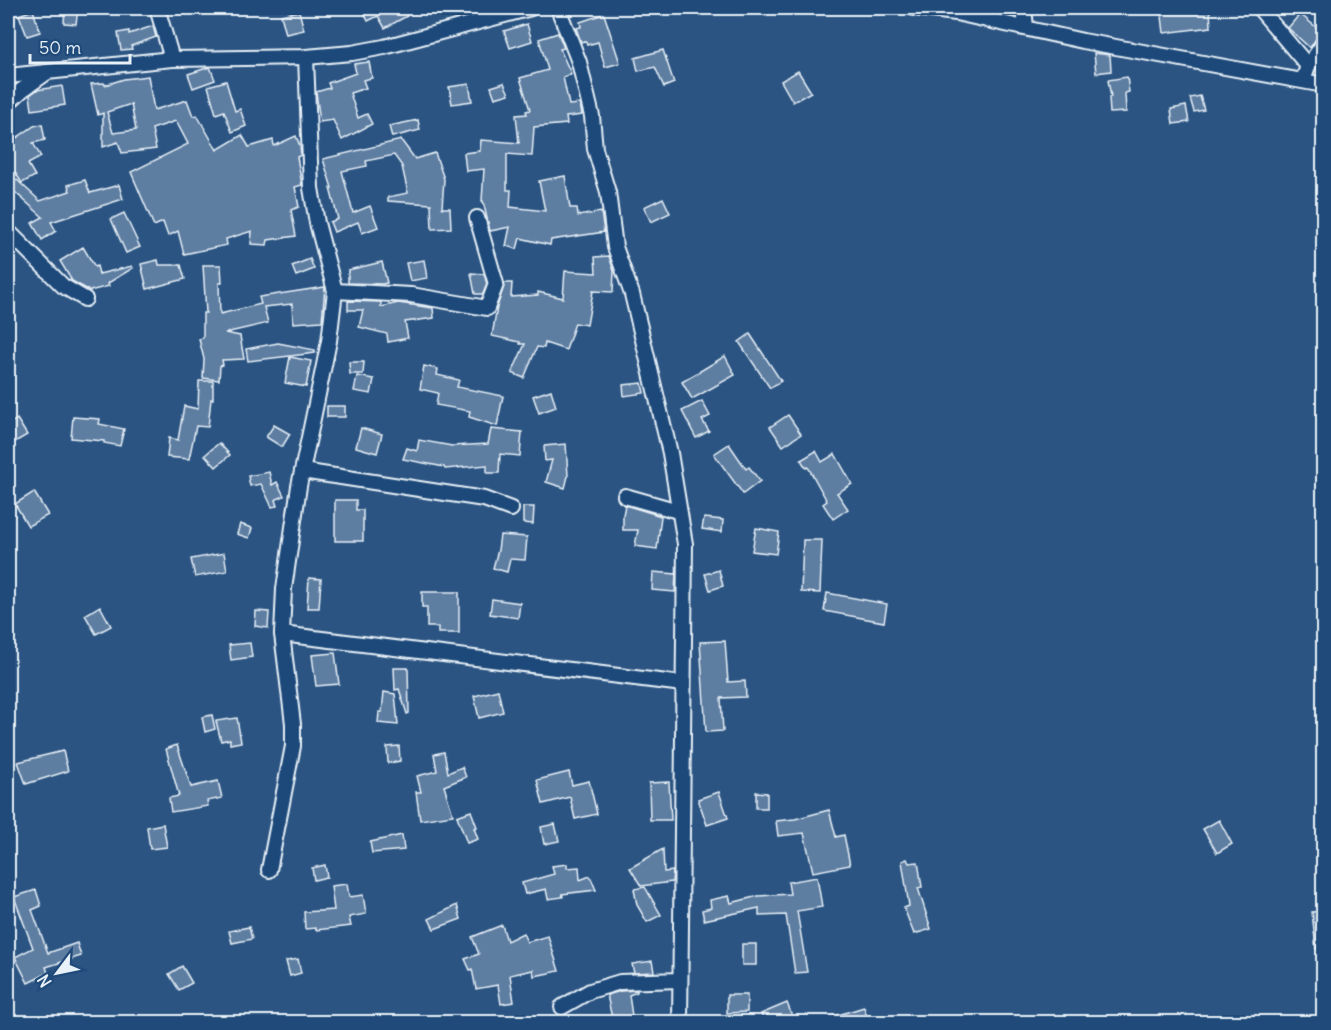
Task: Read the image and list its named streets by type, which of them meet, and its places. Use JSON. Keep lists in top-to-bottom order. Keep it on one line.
{"scale_bar":"50 m","north":"bottom left"}
